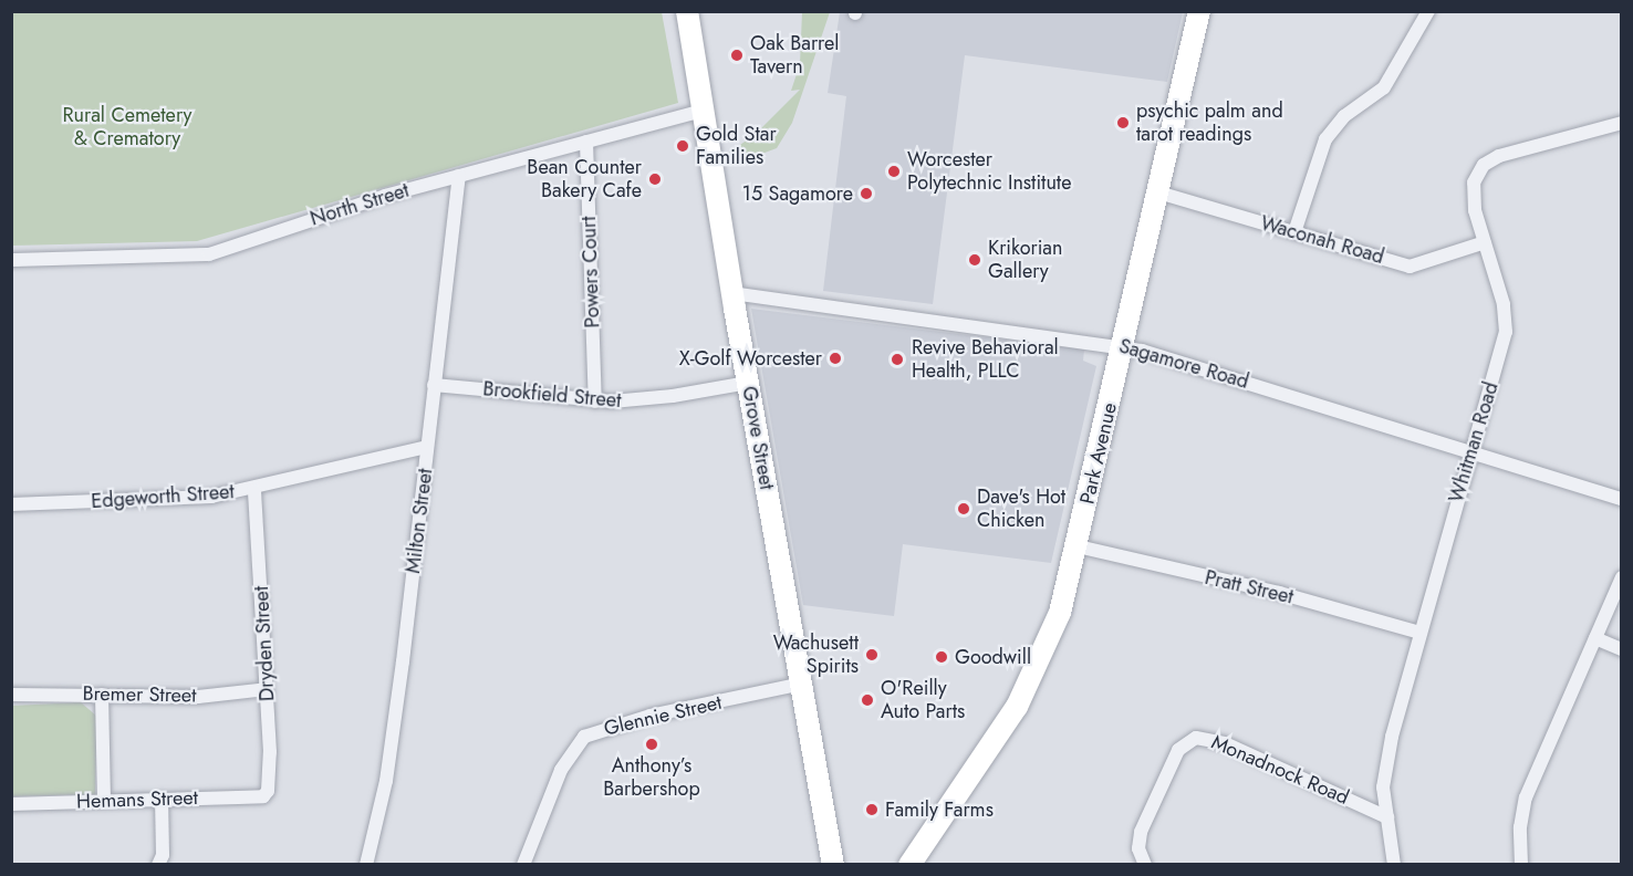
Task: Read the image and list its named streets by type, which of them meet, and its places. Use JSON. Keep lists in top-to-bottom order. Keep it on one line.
{"streets":{"main road":["Grove Street","Park Avenue"],"street":["North Street","Waconah Road","Powers Court","Sagamore Road","Brookfield Street","Whitman Road","Edgeworth Street","Milton Street","Pratt Street","Dryden Street","Bremer Street","Glennie Street","Monadnock Road","Hemans Street"]},"crossings":[["North Street","Powers Court"],["North Street","Grove Street"],["North Street","Milton Street"],["Waconah Road","Whitman Road"],["Waconah Road","Park Avenue"],["Powers Court","Brookfield Street"],["Sagamore Road","Grove Street"],["Sagamore Road","Whitman Road"],["Sagamore Road","Park Avenue"],["Brookfield Street","Grove Street"],["Brookfield Street","Milton Street"],["Grove Street","Glennie Street"],["Whitman Road","Pratt Street"],["Whitman Road","Monadnock Road"],["Park Avenue","Pratt Street"],["Edgeworth Street","Milton Street"],["Edgeworth Street","Dryden Street"],["Dryden Street","Bremer Street"],["Dryden Street","Hemans Street"]],"parks":["Rural Cemetery & Crematory"],"places":["Oak Barrel Tavern","psychic palm and tarot readings","Gold Star Families","Worcester Polytechnic Institute","Bean Counter Bakery Cafe","15 Sagamore","Krikorian Gallery","X-Golf Worcester","Revive Behavioral Health, PLLC","Dave's Hot Chicken","Wachusett Spirits","Goodwill","O'Reilly Auto Parts","Anthony’s Barbershop","Family Farms"]}
